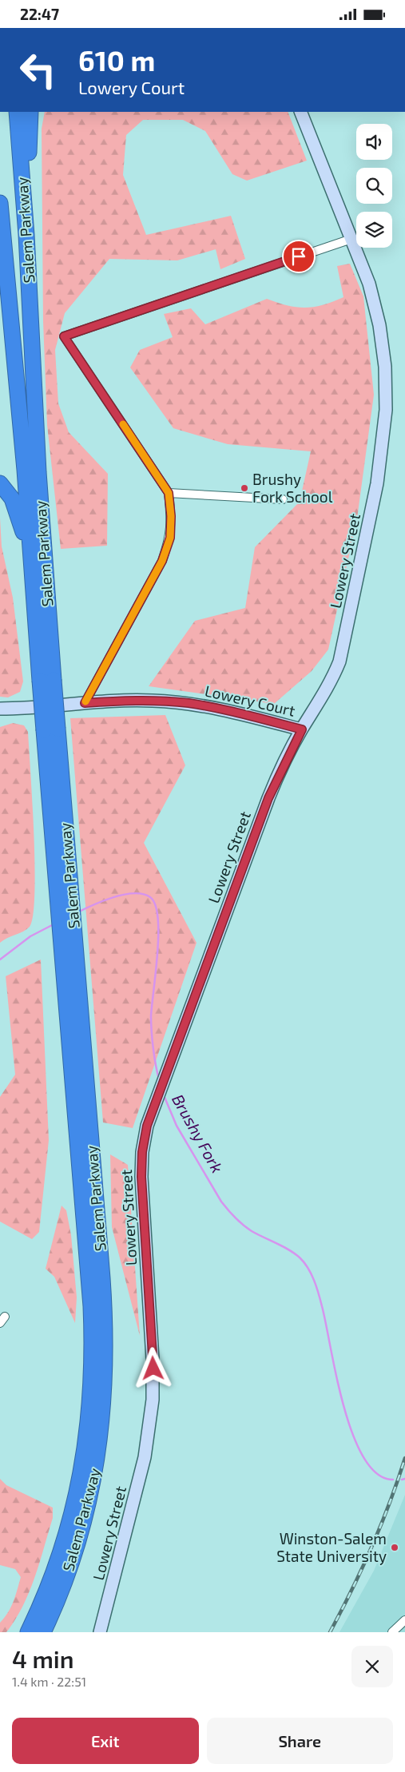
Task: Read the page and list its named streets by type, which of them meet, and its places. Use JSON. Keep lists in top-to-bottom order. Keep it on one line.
{"streets":{"highway":["Salem Parkway"],"main road":["Lowery Street","Lowery Court"]},"crossings":[["Lowery Street","Lowery Court"]],"water":["Brushy Fork"],"places":["Brushy Fork School","Winston-Salem State University"],"page":{"status":"22:47","turn":["610 m","Lowery Court"],"heading":["4 min","1.4 km · 22:51"],"buttons":["Exit","Share"]}}
